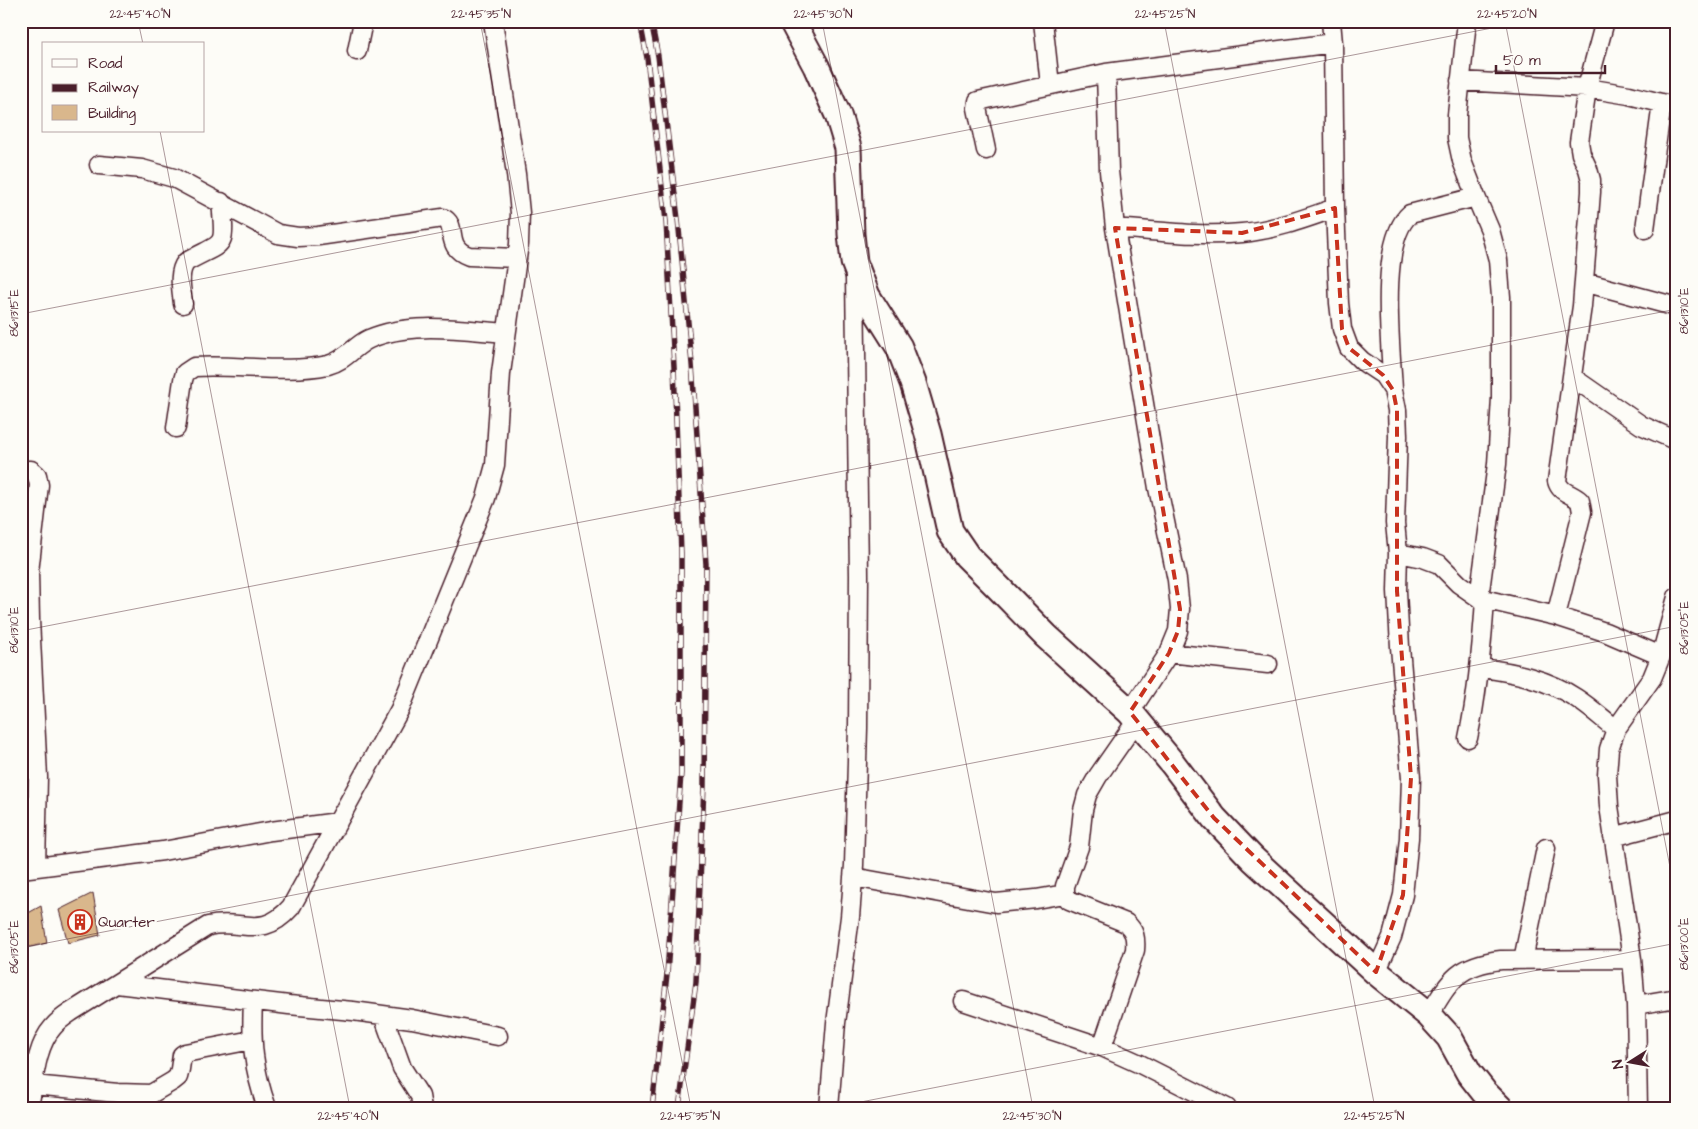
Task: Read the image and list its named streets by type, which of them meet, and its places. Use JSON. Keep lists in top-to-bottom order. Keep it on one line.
{"places":{"building":["Quarter"]},"legend":["Road","Railway","Building"],"scale_bar":"50 m","north":"left","coordinates":["22°45'40\"N","22°45'35\"N","22°45'30\"N","22°45'25\"N","22°45'20\"N","86°13'10\"E","86°13'15\"E","86°13'05\"E","86°13'00\"E"]}
